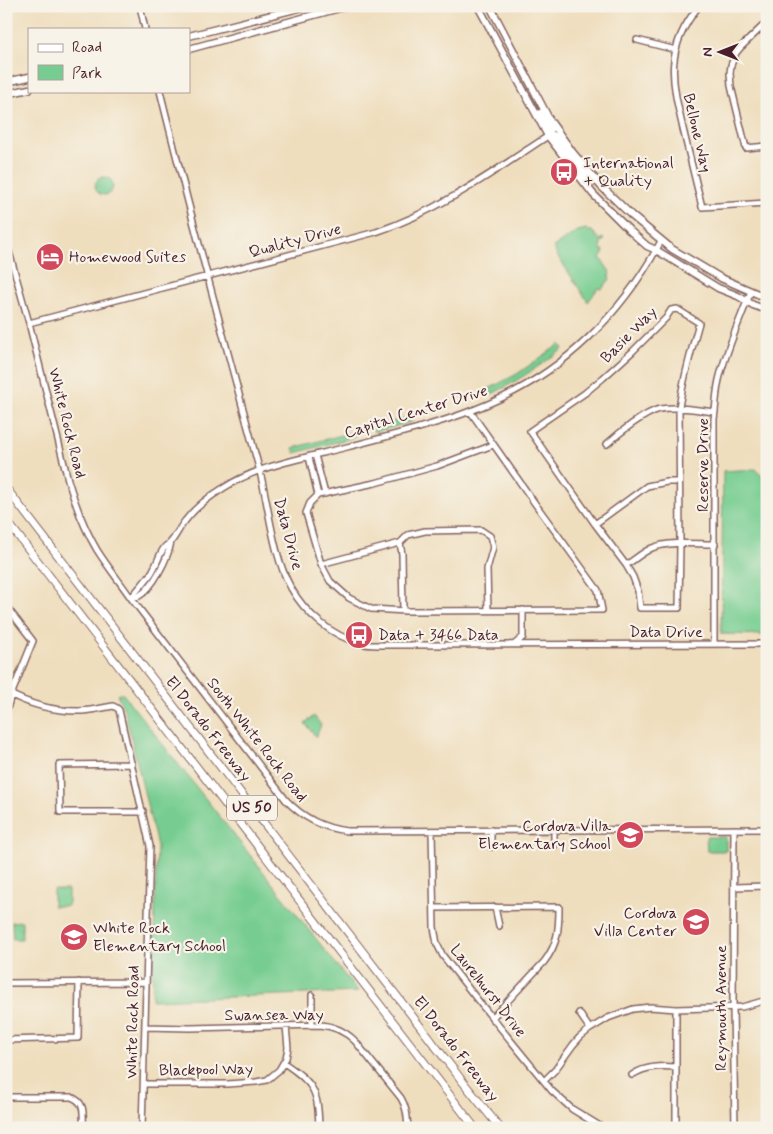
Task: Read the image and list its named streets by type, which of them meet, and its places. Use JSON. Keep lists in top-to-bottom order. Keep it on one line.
{"streets":{"highway":["El Dorado Freeway","US 50"],"street":["Bellone Way","Quality Drive","Basie Way","Capital Center Drive","White Rock Road","Reserve Drive","Data Drive","South White Rock Road","Laurelhurst Drive","Reymouth Avenue","Swansea Way","Blackpool Way"]},"crossings":[["Quality Drive","White Rock Road"],["Quality Drive","Data Drive"],["Capital Center Drive","White Rock Road"],["Capital Center Drive","Data Drive"],["Capital Center Drive","South White Rock Road"],["White Rock Road","South White Rock Road"],["White Rock Road","Swansea Way"],["White Rock Road","Blackpool Way"],["Reserve Drive","Data Drive"],["South White Rock Road","Laurelhurst Drive"],["South White Rock Road","Reymouth Avenue"]],"places":{"bus stop":["International + Quality","Data + 3466 Data"],"hotel":["Homewood Suites"],"school or university":["Cordova Villa Elementary School","Cordova Villa Center","White Rock Elementary School"]},"legend":["Road","Park"],"north":"left"}
